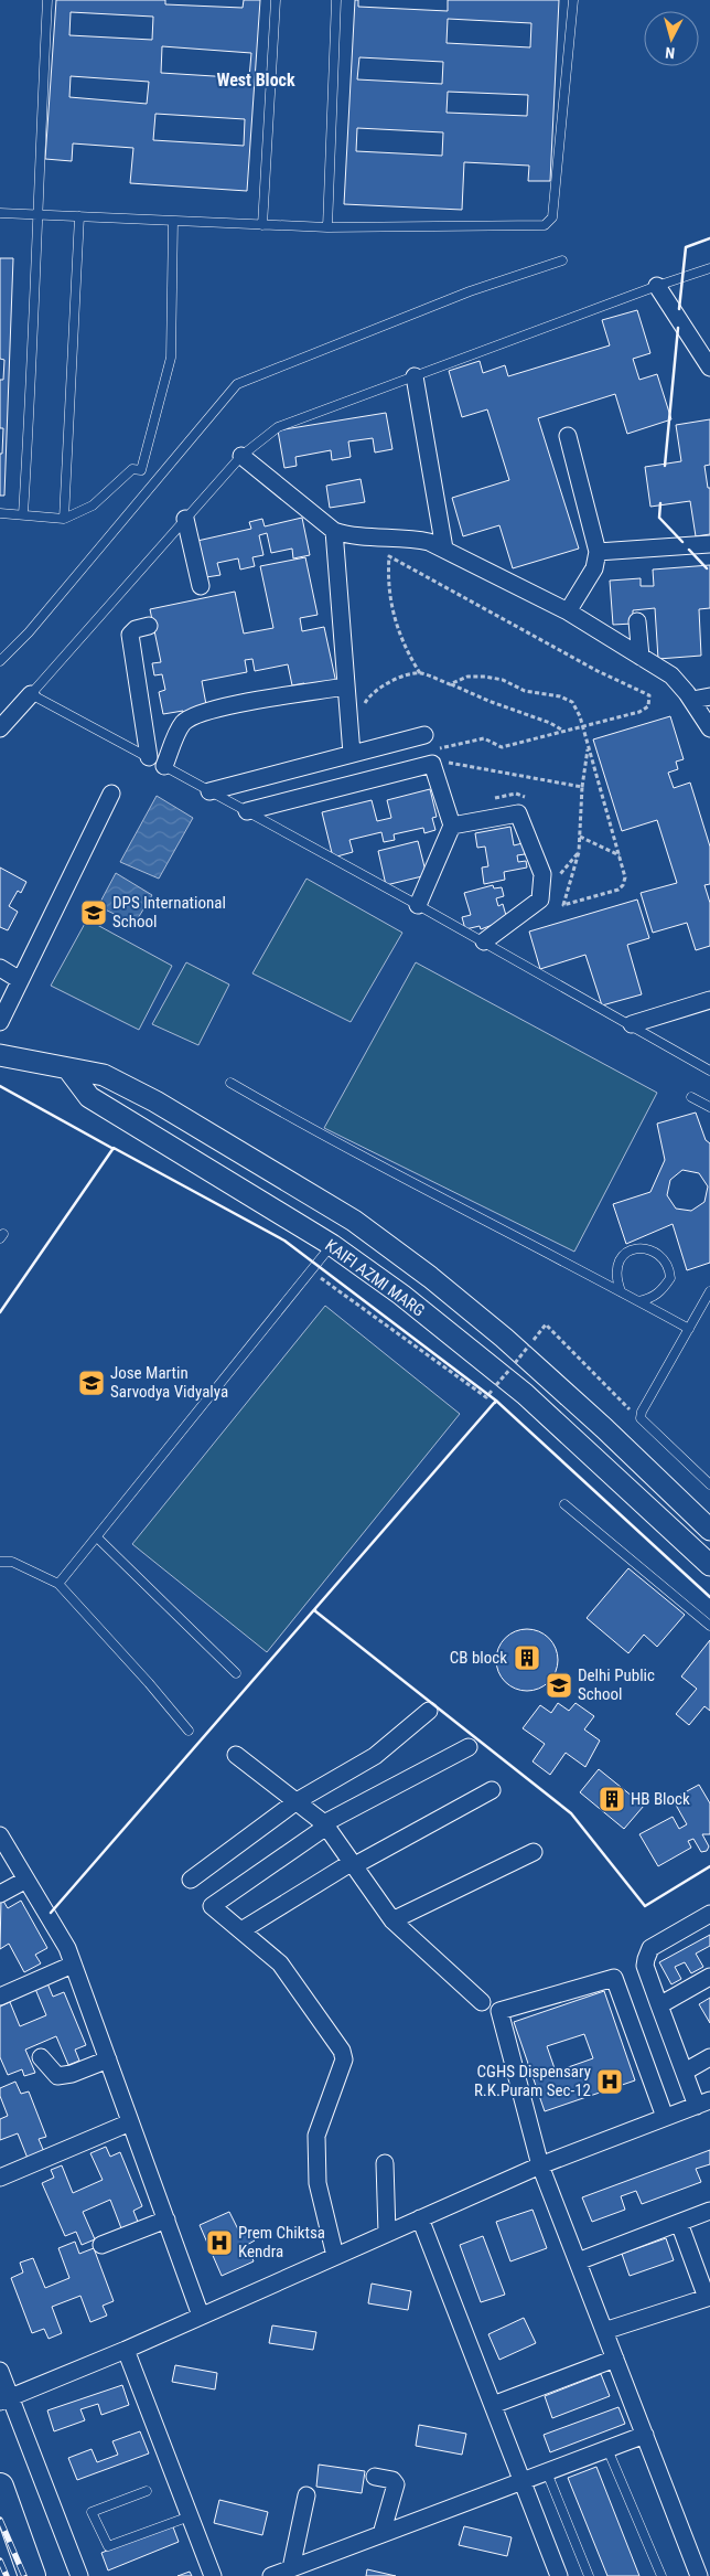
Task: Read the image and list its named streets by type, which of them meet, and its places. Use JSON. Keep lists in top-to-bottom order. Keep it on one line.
{"streets":{"street":["KAIFI AZMI MARG"]},"districts":["West Block"],"places":{"school or university":["DPS International School","Jose Martin Sarvodya Vidyalya","Delhi Public School"],"building":["CB block","HB Block"],"hospital":["CGHS Dispensary R.K.Puram Sec-12","Prem Chiktsa Kendra"]},"north":"bottom"}
